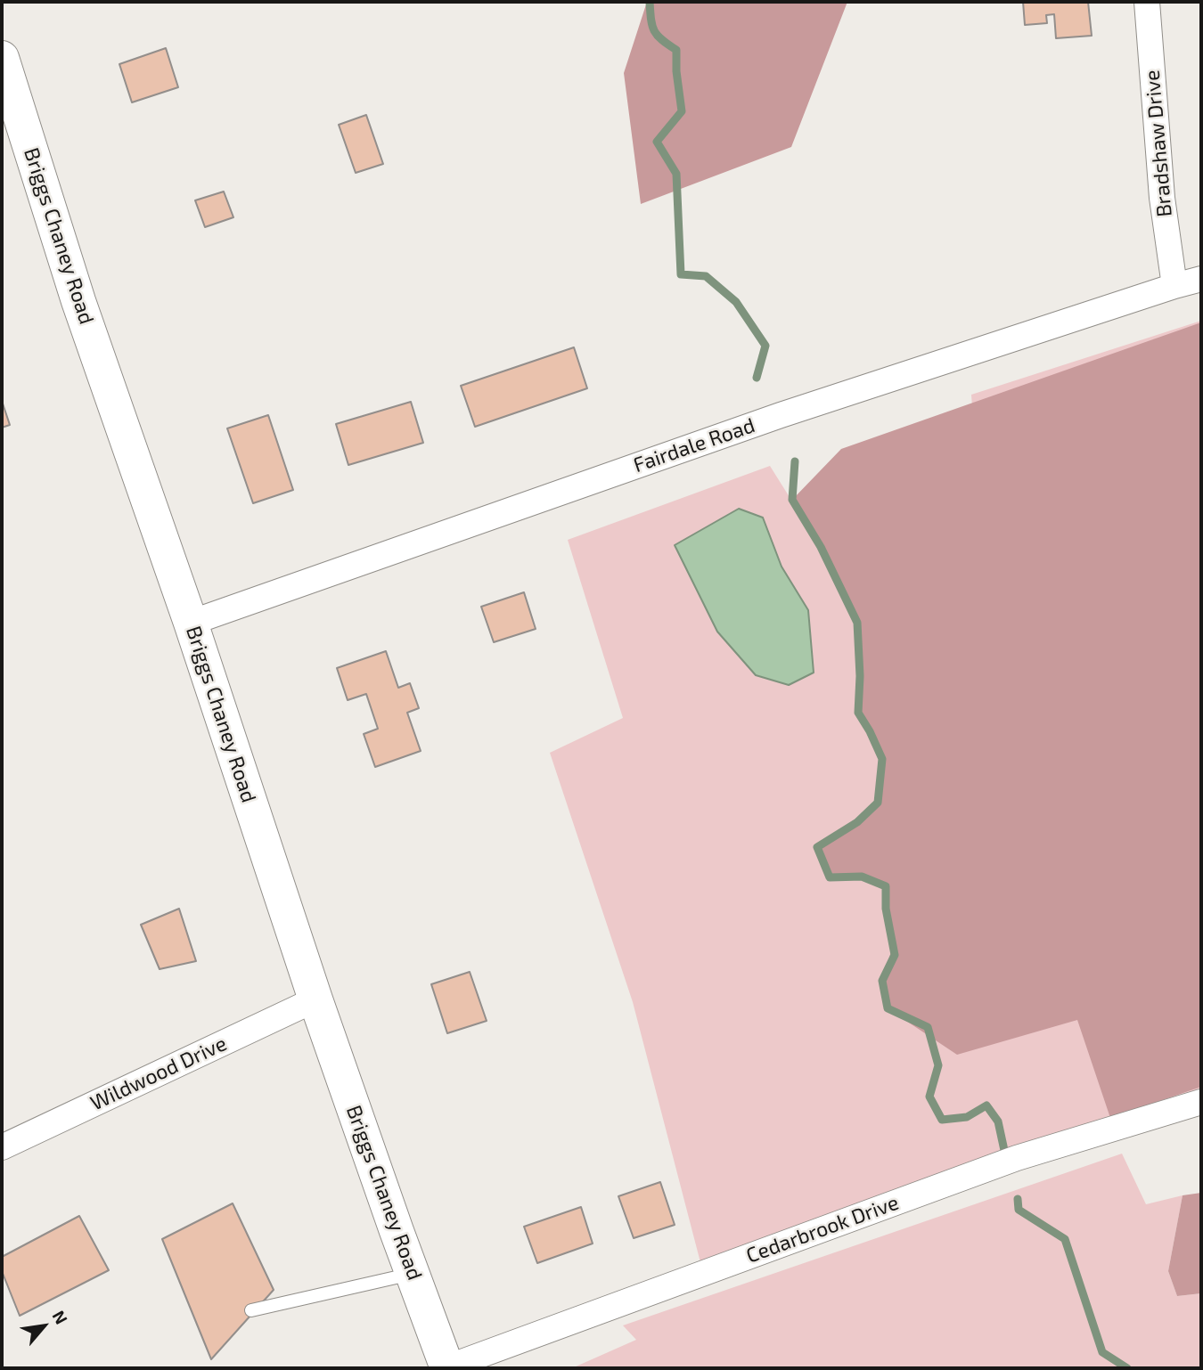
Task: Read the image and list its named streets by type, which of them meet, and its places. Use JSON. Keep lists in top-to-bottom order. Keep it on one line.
{"streets":{"main road":["Briggs Chaney Road"],"street":["Bradshaw Drive","Fairdale Road","Wildwood Drive","Cedarbrook Drive"]},"crossings":[["Bradshaw Drive","Fairdale Road"],["Briggs Chaney Road","Fairdale Road"],["Briggs Chaney Road","Wildwood Drive"],["Briggs Chaney Road","Cedarbrook Drive"]],"north":"top right"}
